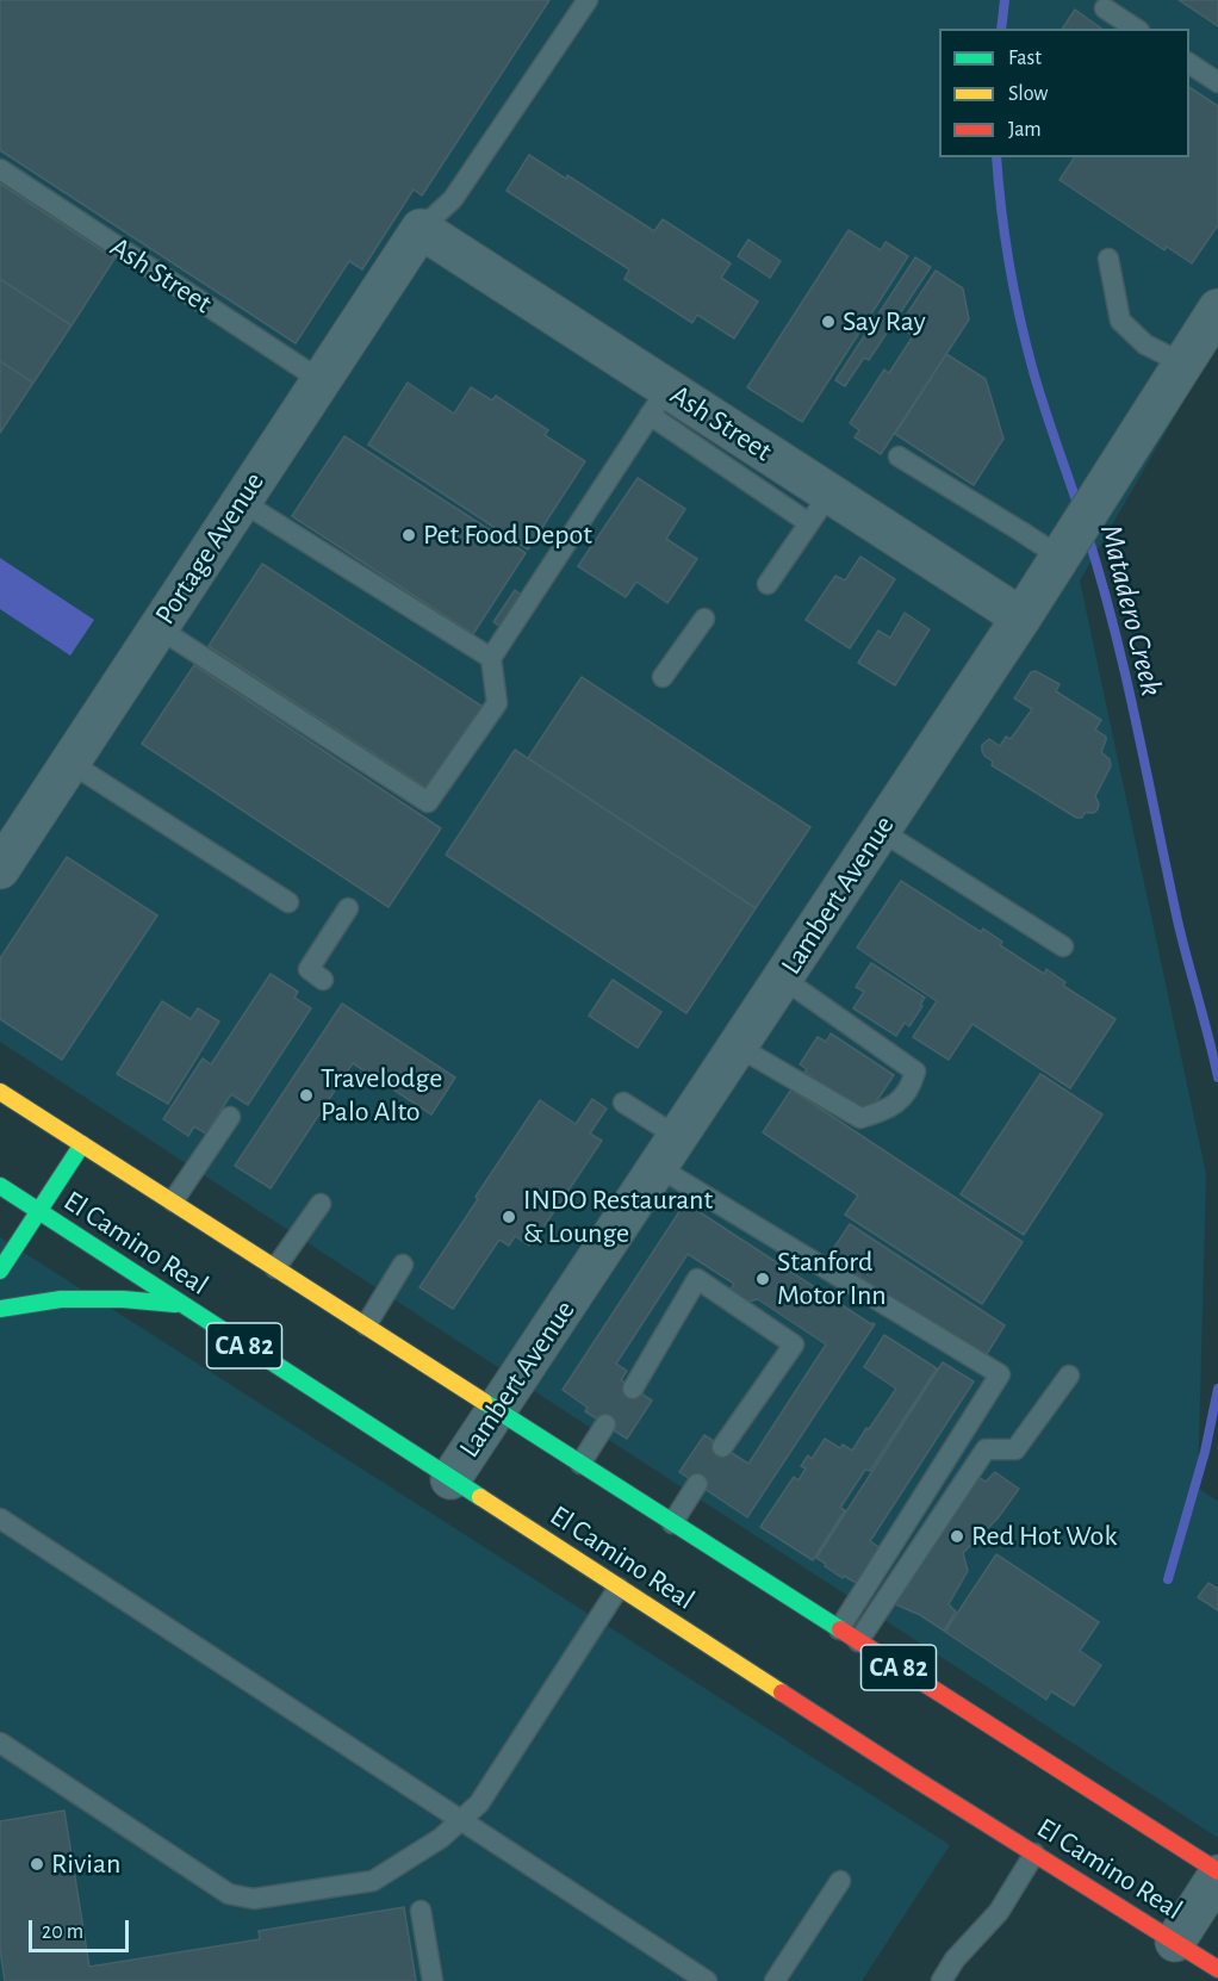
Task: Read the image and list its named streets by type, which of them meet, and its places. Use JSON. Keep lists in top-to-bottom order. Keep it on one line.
{"streets":{"main road":["El Camino Real","CA 82"],"street":["Ash Street","Portage Avenue","Lambert Avenue"]},"crossings":[["Ash Street","Portage Avenue"],["Ash Street","Lambert Avenue"],["Lambert Avenue","El Camino Real"]],"water":["Matadero Creek"],"places":["Say Ray","Pet Food Depot","Travelodge Palo Alto","INDO Restaurant & Lounge","Stanford Motor Inn","Red Hot Wok","Rivian"],"legend":["Fast","Slow","Jam"],"scale_bar":"20 m"}
